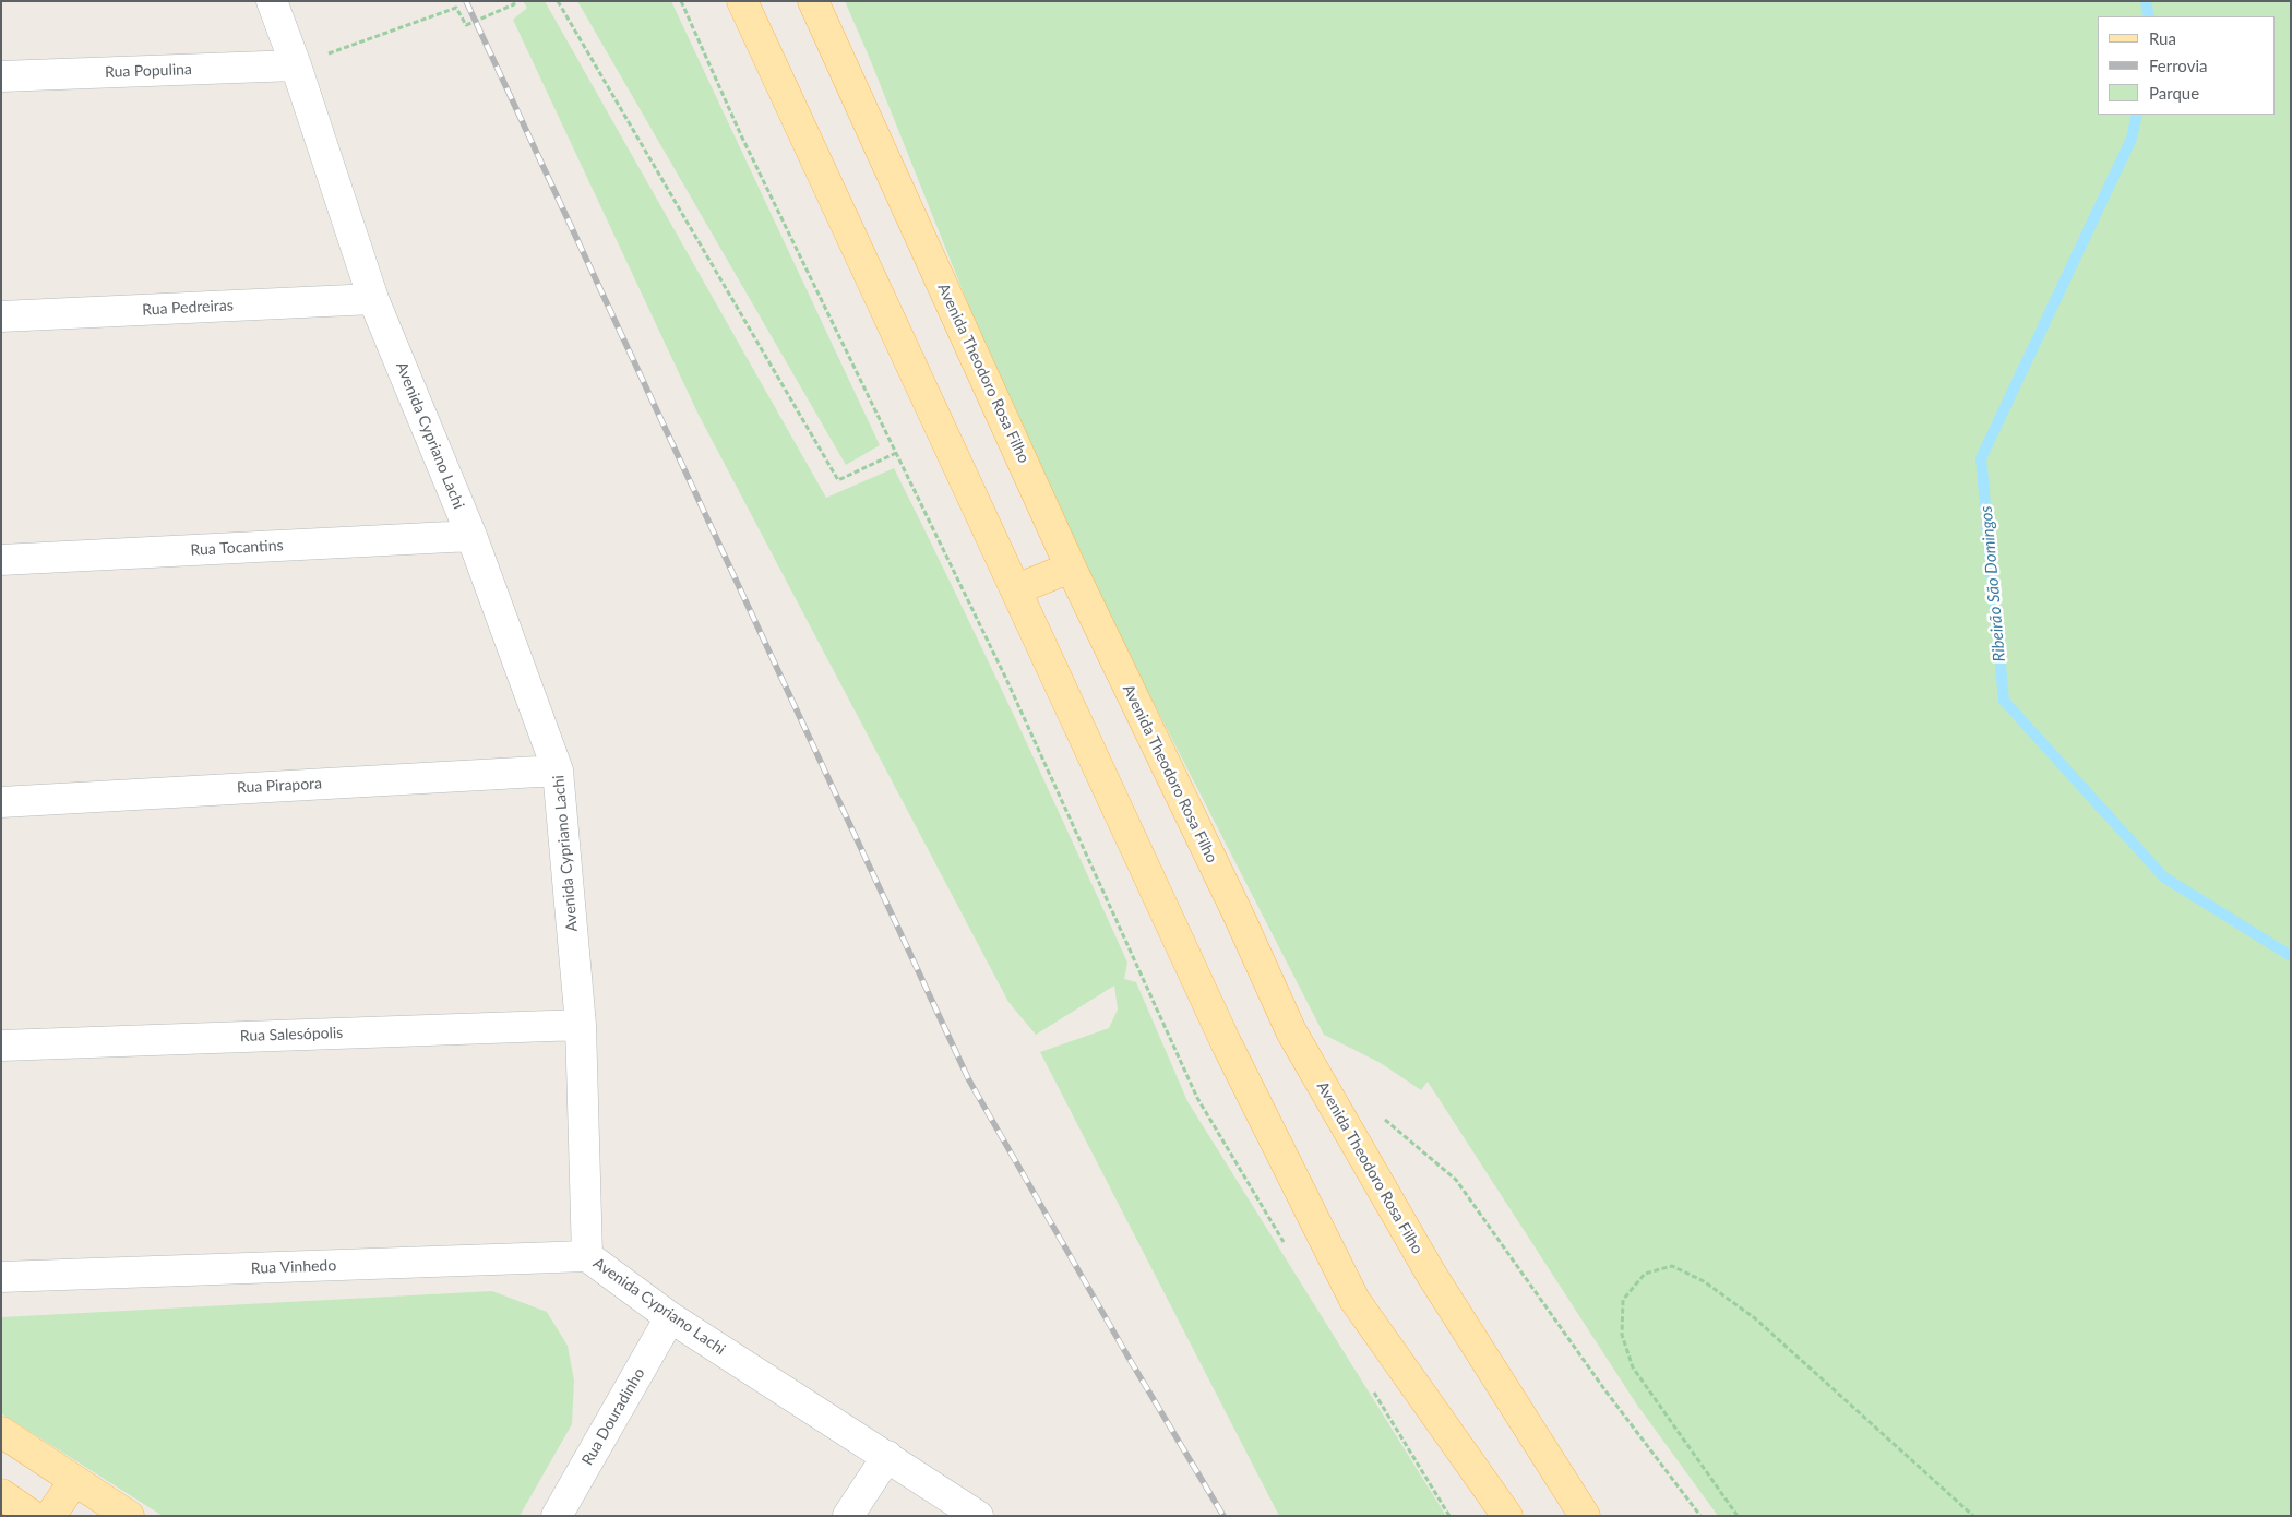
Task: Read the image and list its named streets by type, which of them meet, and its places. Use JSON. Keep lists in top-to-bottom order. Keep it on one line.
{"streets":{"main road":["Avenida Theodoro Rosa Filho"],"street":["Rua Populina","Rua Pedreiras","Avenida Cypriano Lachi","Rua Tocantins","Rua Pirapora","Rua Salesópolis","Rua Vinhedo","Rua Douradinho"]},"crossings":[["Rua Populina","Avenida Cypriano Lachi"],["Rua Pedreiras","Avenida Cypriano Lachi"],["Avenida Cypriano Lachi","Rua Tocantins"],["Avenida Cypriano Lachi","Rua Pirapora"],["Avenida Cypriano Lachi","Rua Salesópolis"],["Avenida Cypriano Lachi","Rua Vinhedo"],["Avenida Cypriano Lachi","Rua Douradinho"]],"water":["Ribeirão São Domingos"],"legend":["Rua","Ferrovia","Parque"]}
